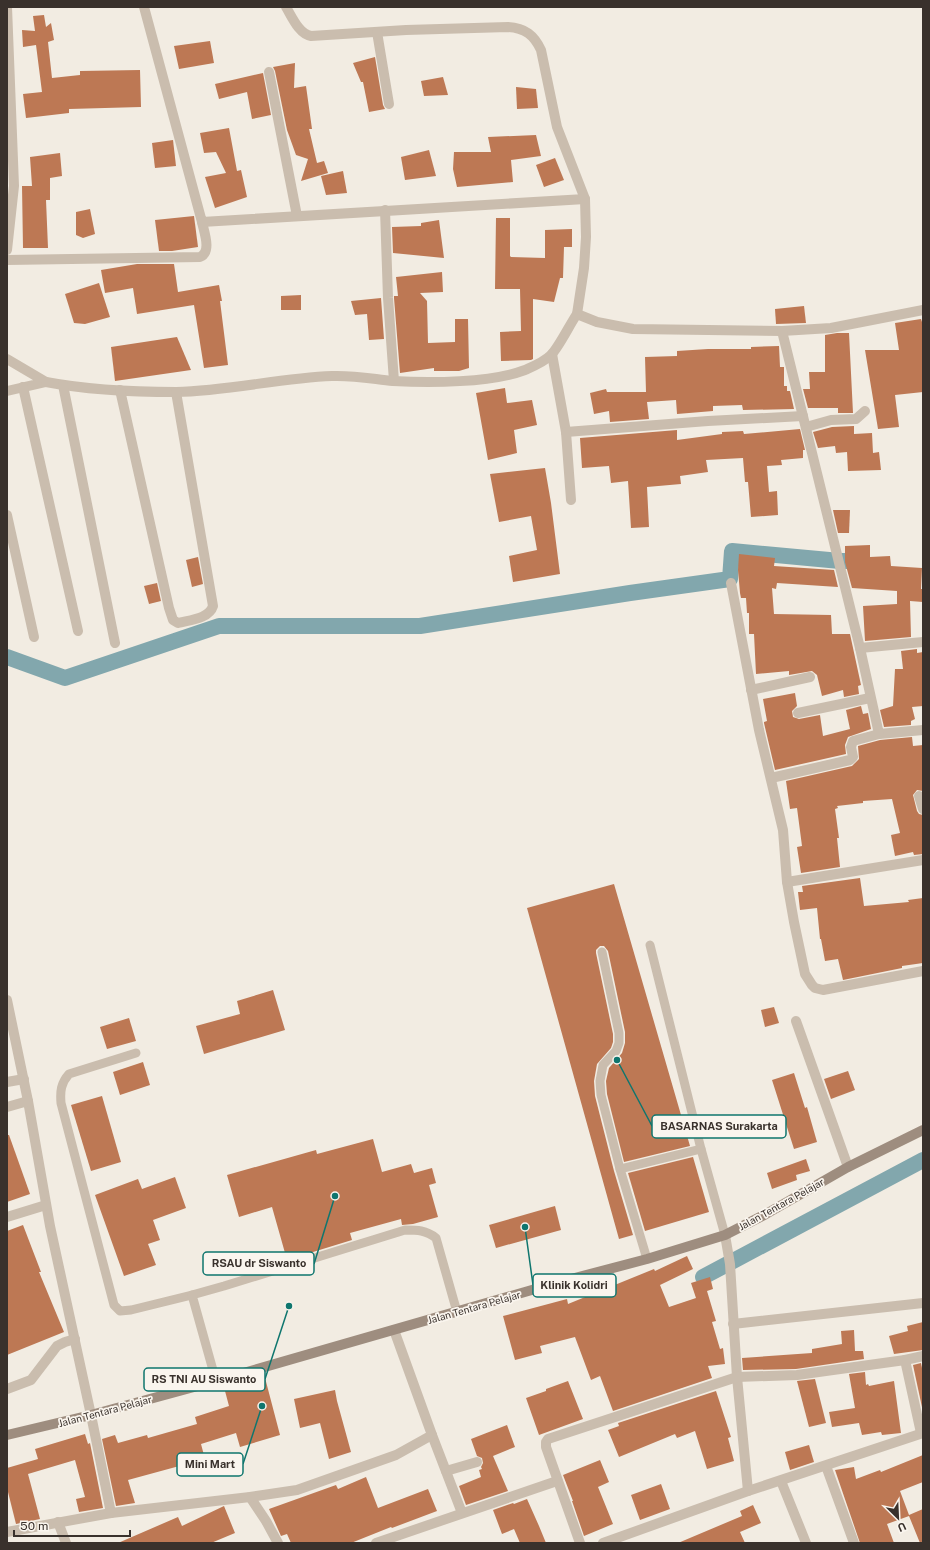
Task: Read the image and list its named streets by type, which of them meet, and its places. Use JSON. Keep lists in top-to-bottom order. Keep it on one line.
{"streets":{"main road":["Jalan Tentara Pelajar"]},"places":["BASARNAS Surakarta","RSAU dr Siswanto","Klinik Kolidri","RS TNI AU Siswanto","Mini Mart"],"scale_bar":"50 m","north":"bottom right"}
